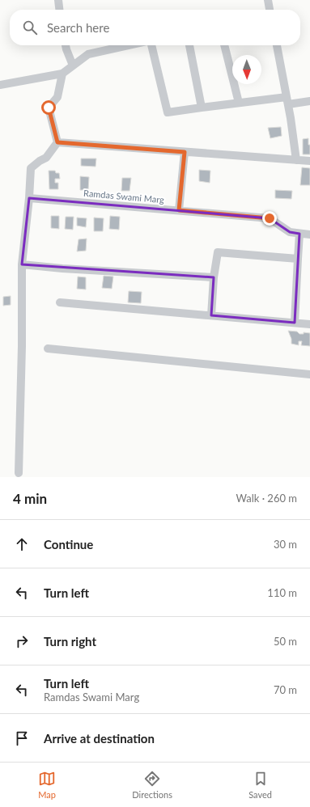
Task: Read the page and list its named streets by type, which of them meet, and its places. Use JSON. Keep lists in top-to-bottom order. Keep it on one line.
{"streets":{"street":["Ramdas Swami Marg"]},"north":"bottom","page":{"search":"Search here","heading":["4 min","Walk · 260 m"],"list":[["Continue","30 m"],["Turn left","110 m"],["Turn right","50 m"],["Turn left","Ramdas Swami Marg","70 m"],"Arrive at destination"],"nav":["Map","Directions","Saved"]}}
